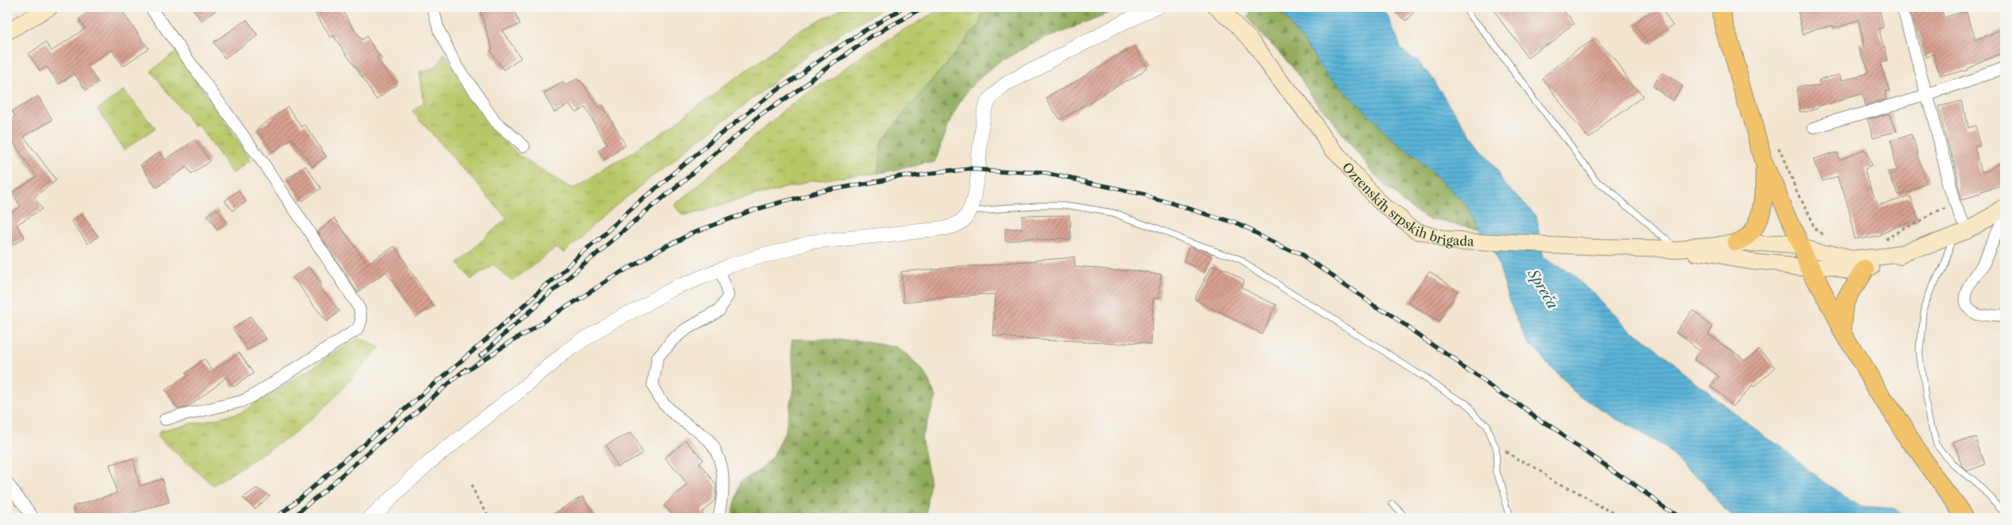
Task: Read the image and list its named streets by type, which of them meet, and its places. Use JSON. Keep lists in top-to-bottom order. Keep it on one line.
{"streets":{"main road":["Ozrenskih srpskih brigada"]},"water":["Spreča"]}
